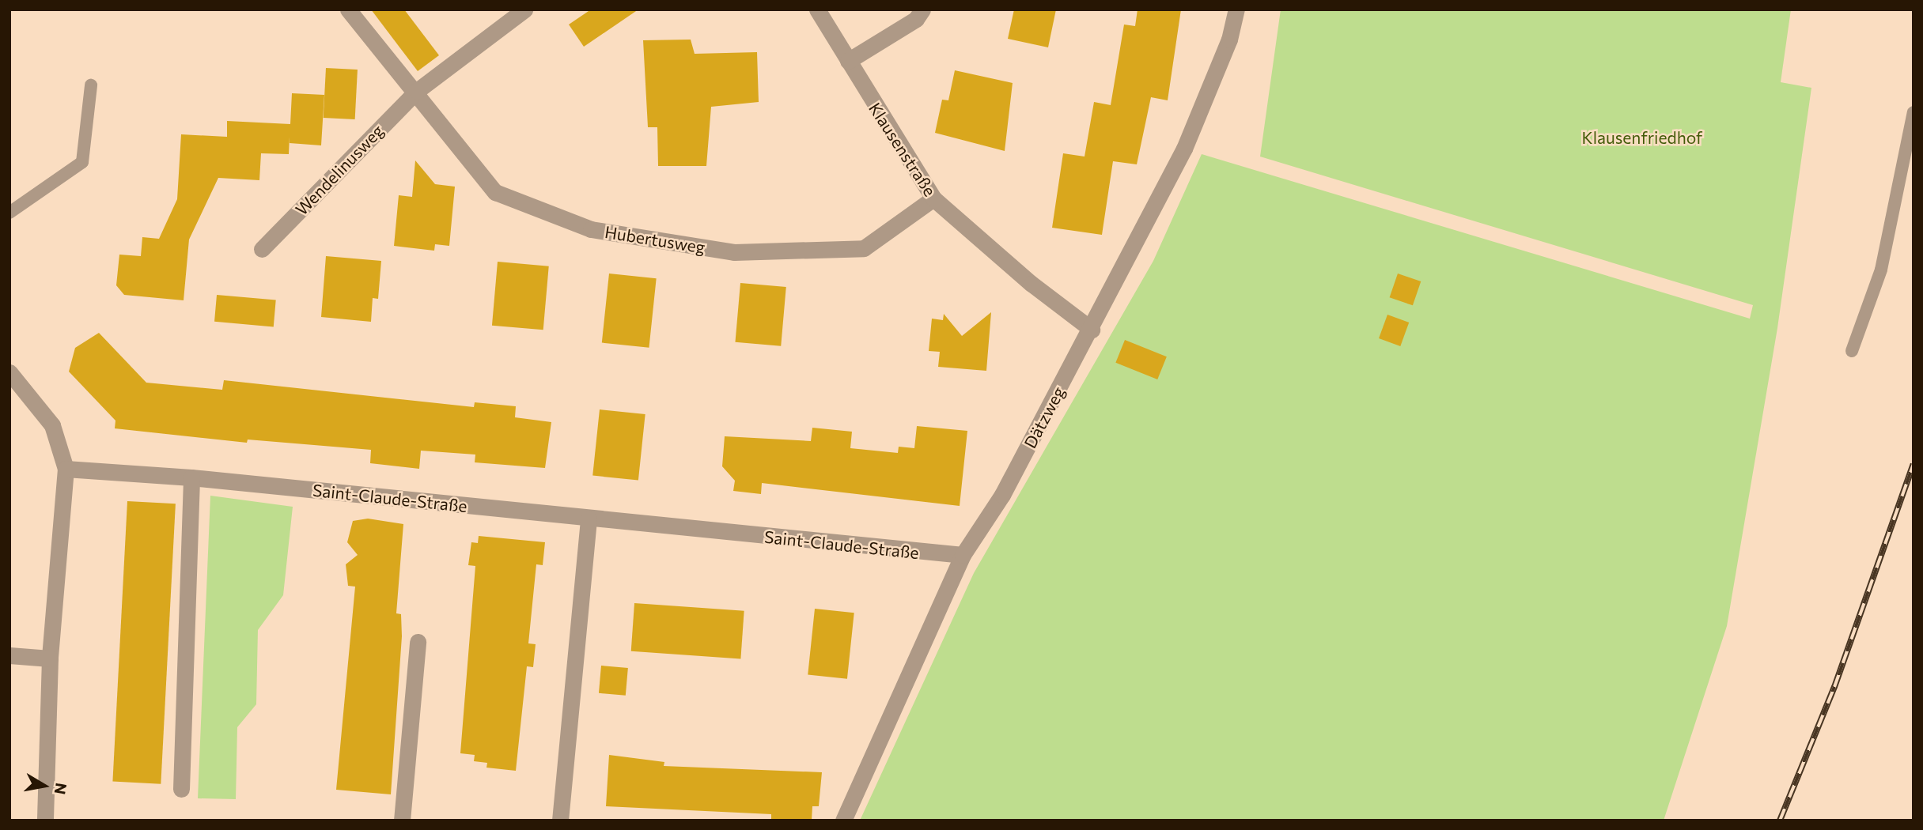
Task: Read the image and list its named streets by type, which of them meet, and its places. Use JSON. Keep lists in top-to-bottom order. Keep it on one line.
{"streets":{"street":["Klausenstraße","Wendelinusweg","Hubertusweg","Dätzweg","Saint-Claude-Straße"]},"crossings":[["Klausenstraße","Hubertusweg"],["Klausenstraße","Dätzweg"],["Wendelinusweg","Hubertusweg"],["Dätzweg","Saint-Claude-Straße"]],"parks":["Klausenfriedhof"],"north":"right"}
